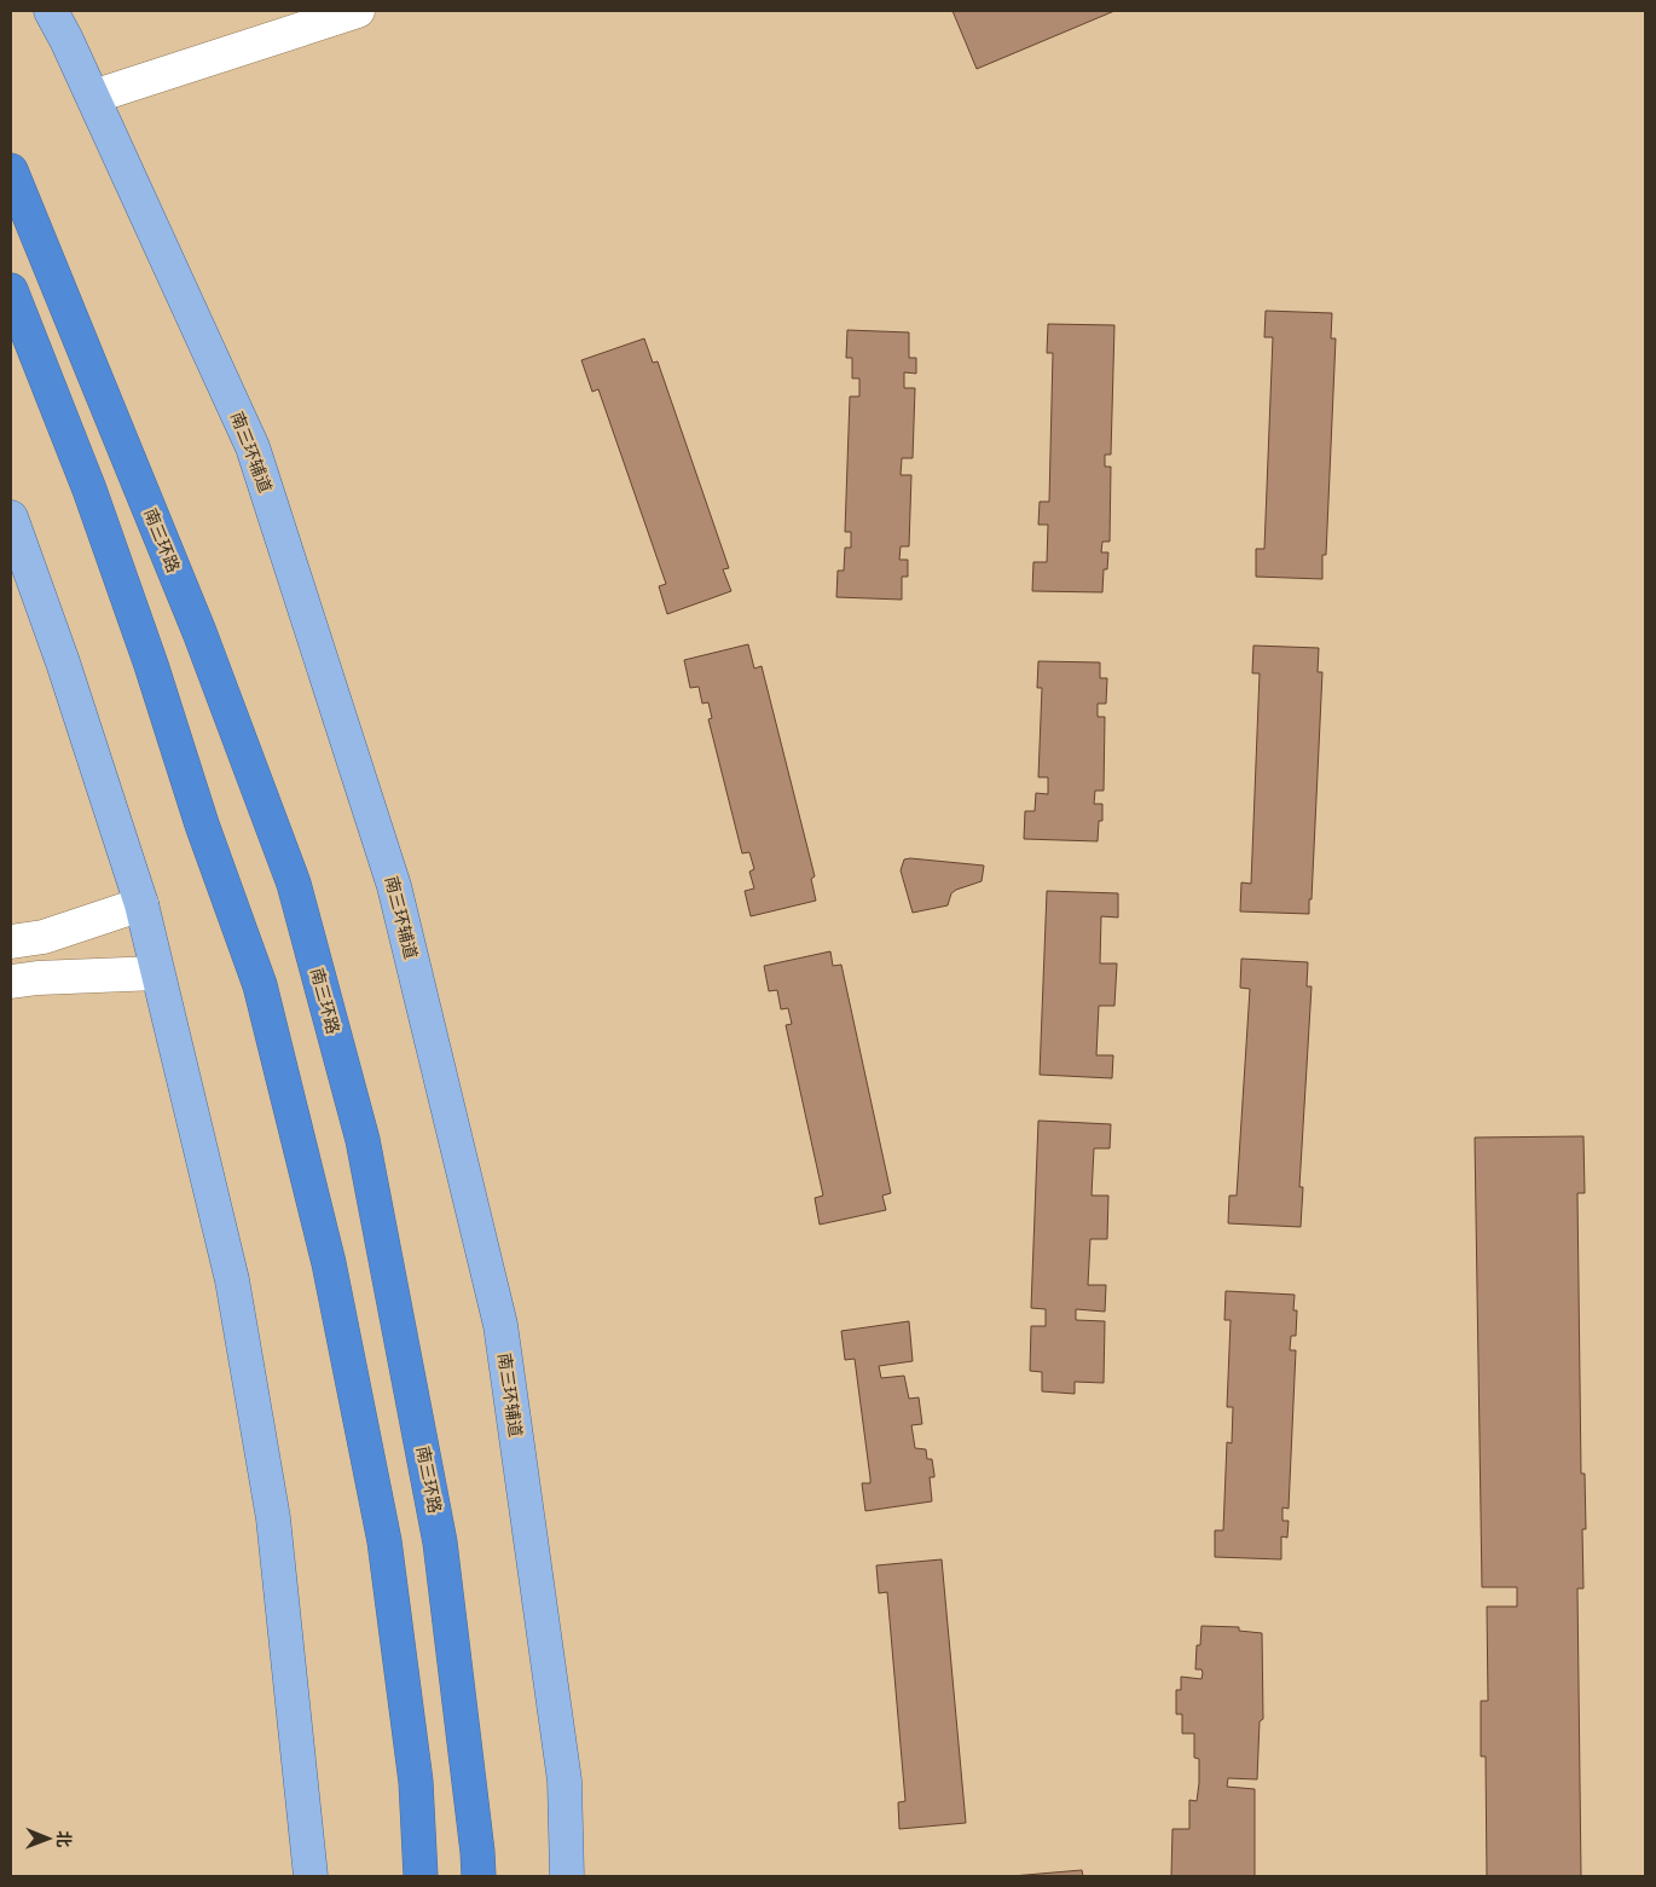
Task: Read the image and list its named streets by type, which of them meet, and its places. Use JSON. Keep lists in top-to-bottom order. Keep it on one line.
{"streets":{"highway":["南三环路"],"main road":["南三环辅道"]},"north":"right"}
